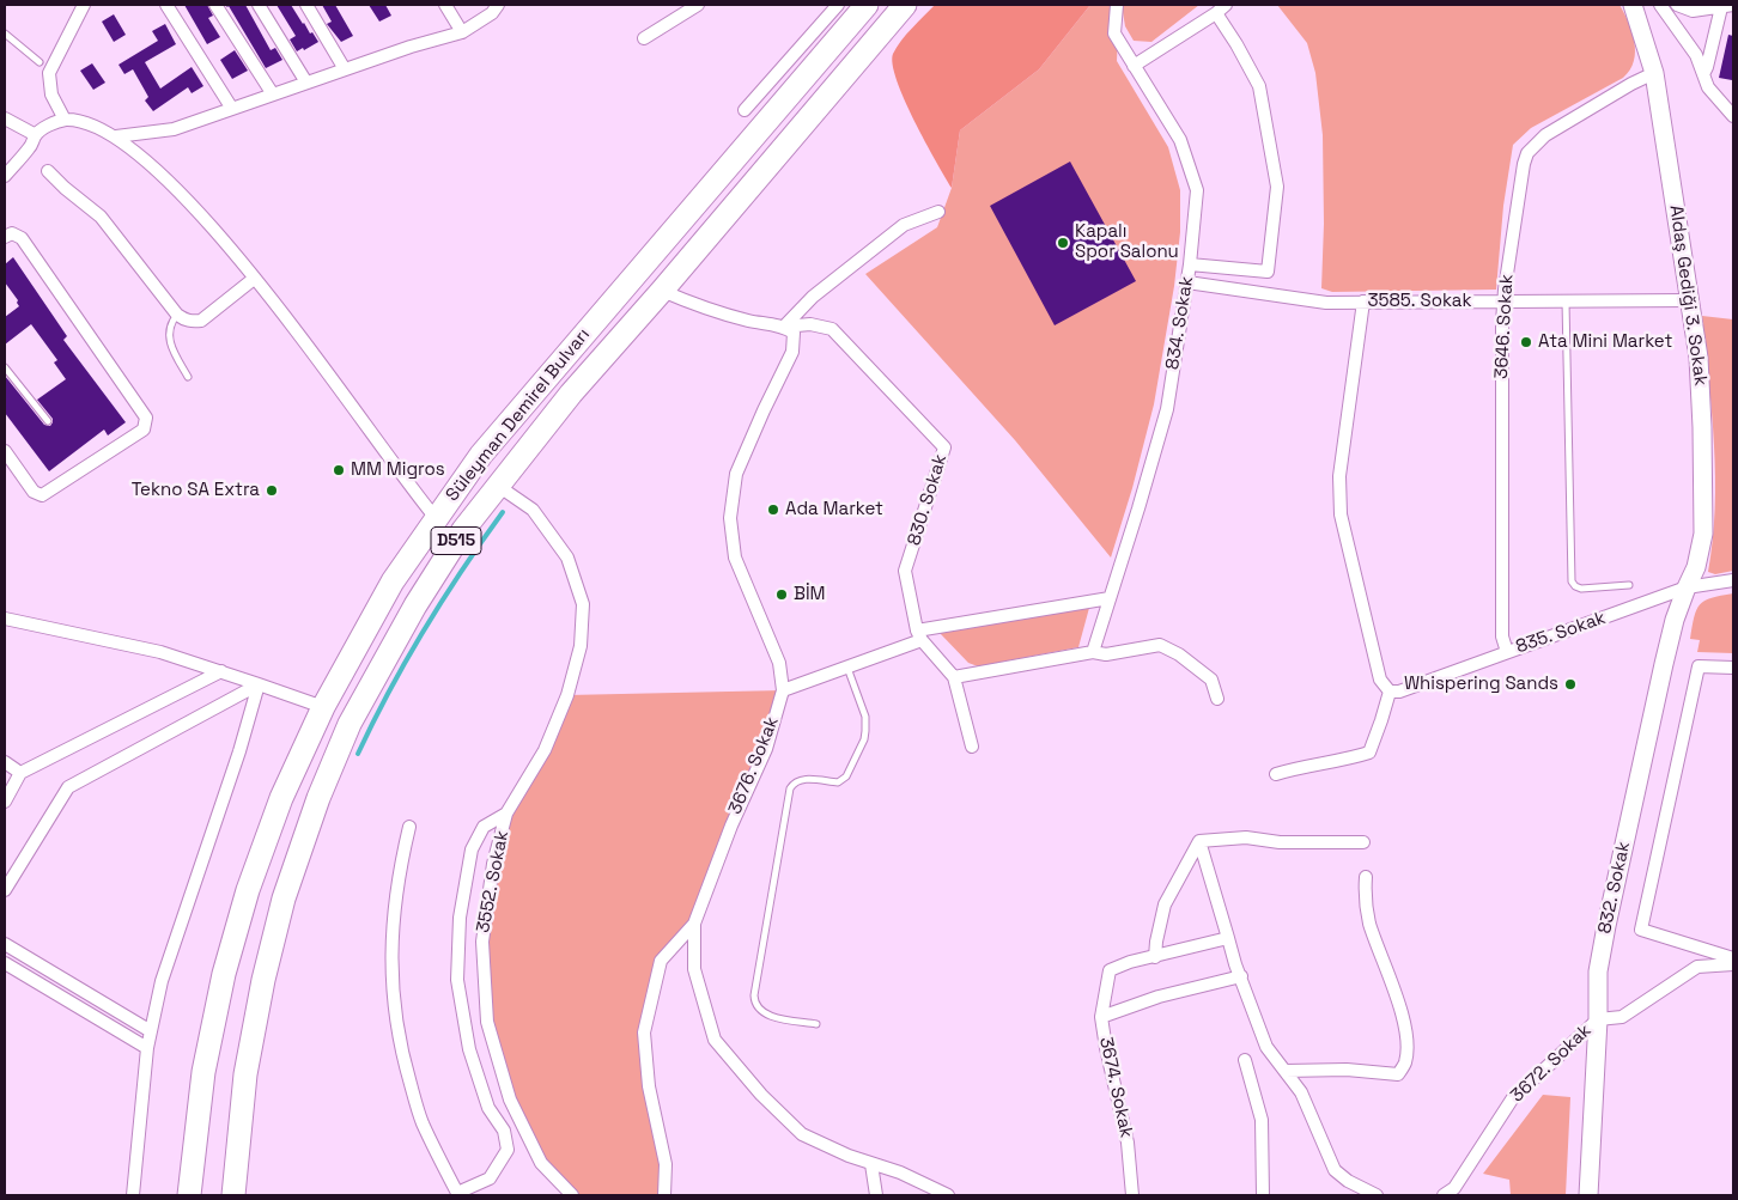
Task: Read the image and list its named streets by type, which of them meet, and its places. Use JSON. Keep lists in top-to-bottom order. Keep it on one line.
{"streets":{"highway":["Süleyman Demirel Bulvarı","D515"],"street":["Aldaş Gediği 3. Sokak","3585. Sokak","834. Sokak","3646. Sokak","830. Sokak","835. Sokak","3676. Sokak","3552. Sokak","832. Sokak","3672. Sokak","3674. Sokak"]},"crossings":[["Aldaş Gediği 3. Sokak","3585. Sokak"],["Aldaş Gediği 3. Sokak","3646. Sokak"],["Aldaş Gediği 3. Sokak","835. Sokak"],["Aldaş Gediği 3. Sokak","832. Sokak"],["3585. Sokak","834. Sokak"],["3585. Sokak","3646. Sokak"],["3646. Sokak","835. Sokak"],["Süleyman Demirel Bulvarı","3552. Sokak"],["830. Sokak","3676. Sokak"],["835. Sokak","832. Sokak"],["832. Sokak","3672. Sokak"]],"places":["Kapalı Spor Salonu","Ata Mini Market","MM Migros","Tekno SA Extra","Ada Market","BİM","Whispering Sands"]}
